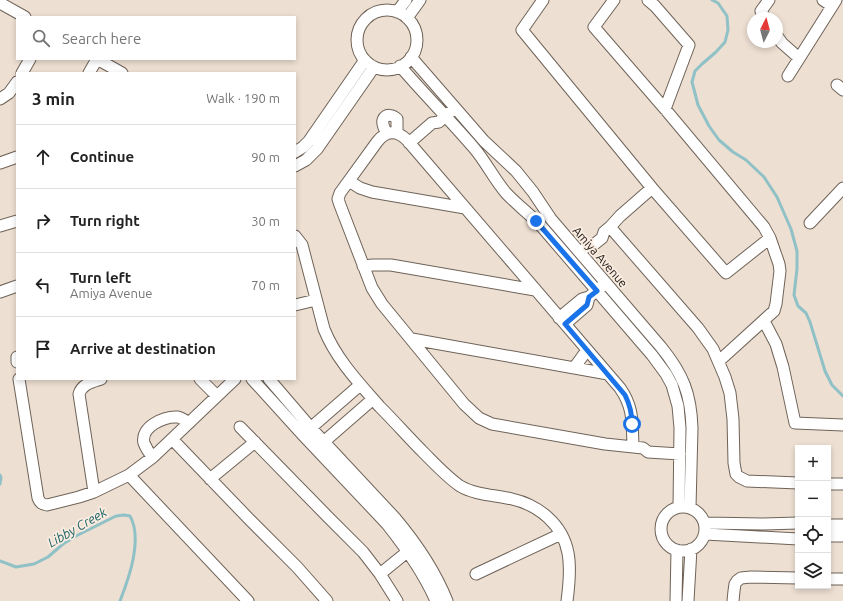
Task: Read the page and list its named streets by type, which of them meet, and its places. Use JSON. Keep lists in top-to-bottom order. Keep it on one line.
{"streets":{"street":["Amiya Avenue"]},"water":["Libby Creek"],"north":"top","page":{"search":"Search here","heading":["3 min","Walk · 190 m"],"list":[["Continue","90 m"],["Turn right","30 m"],["Turn left","Amiya Avenue","70 m"],"Arrive at destination"],"map_buttons":["+","−"]}}
